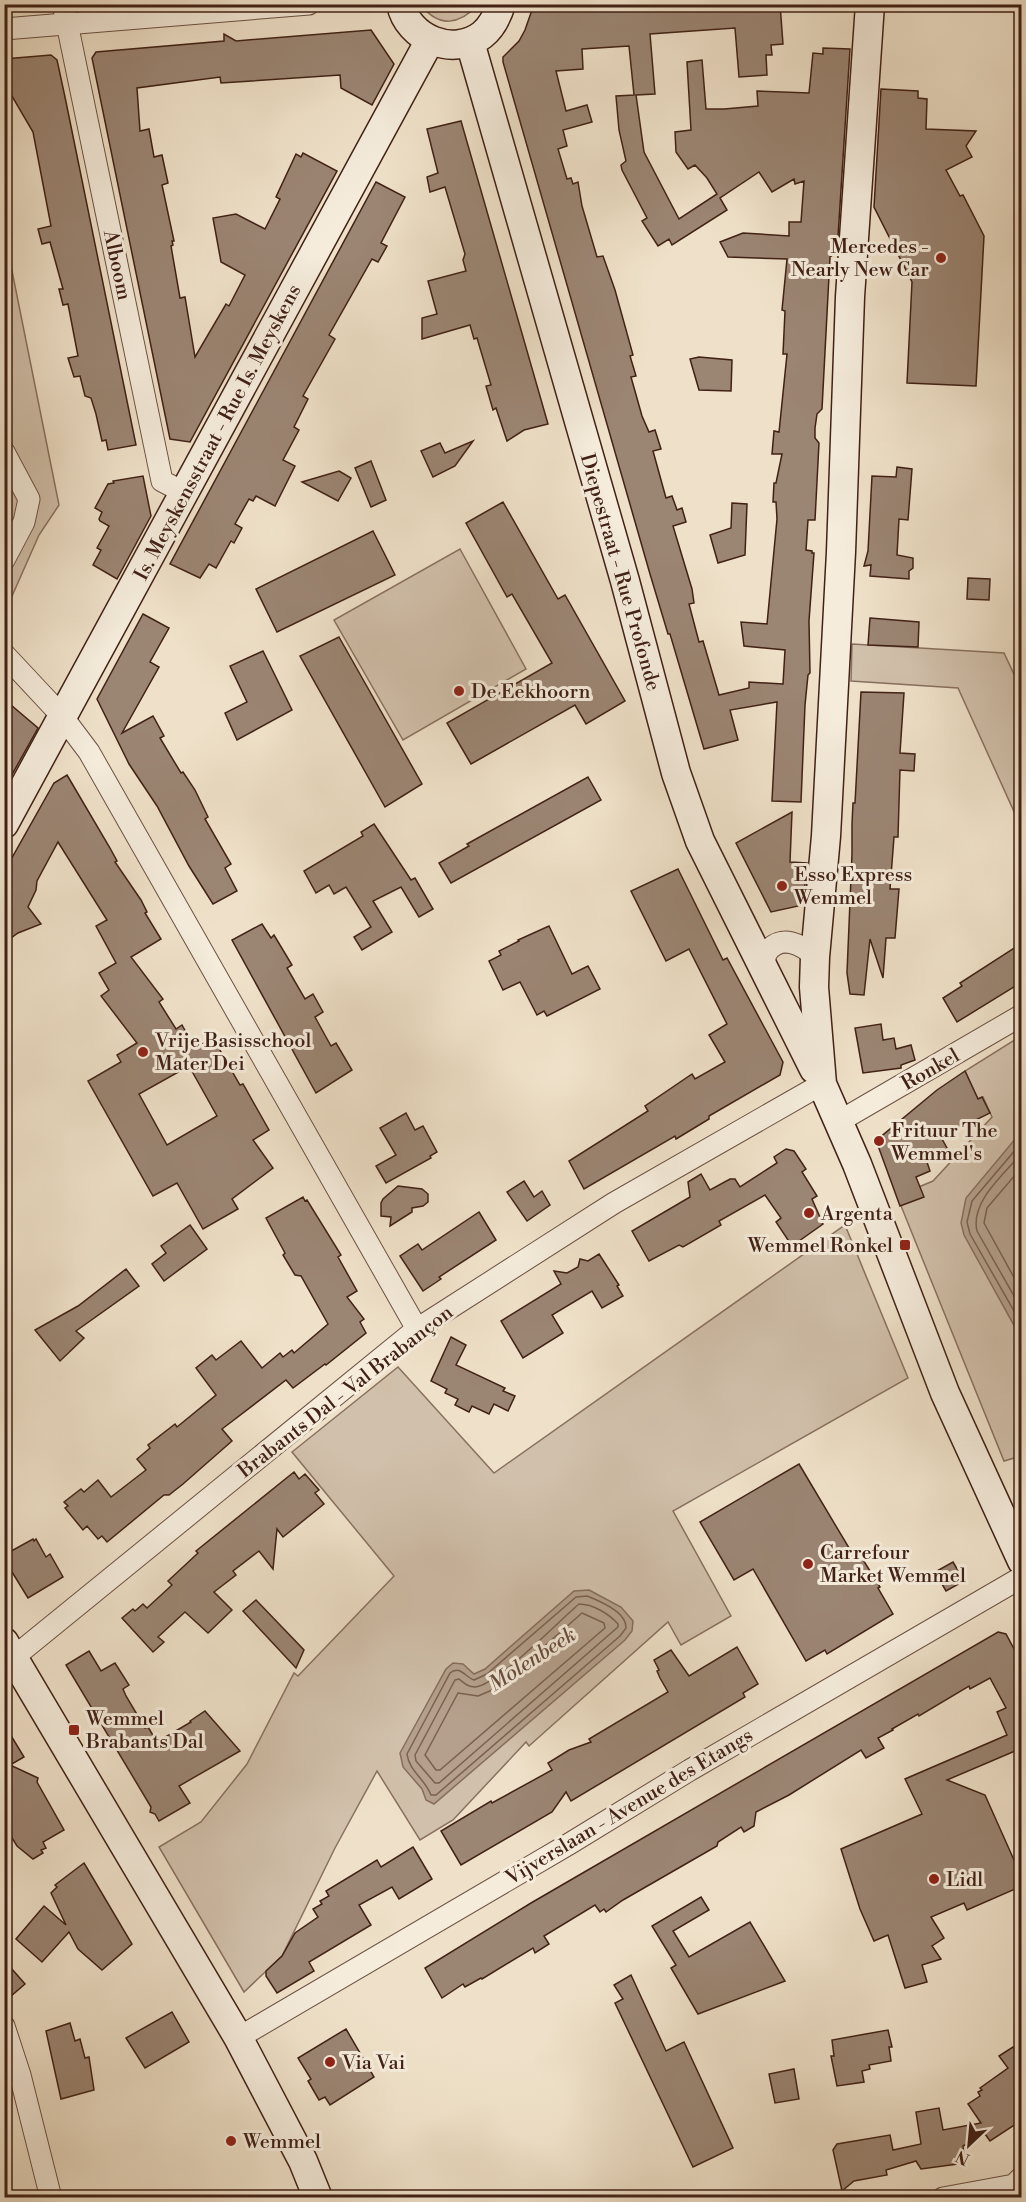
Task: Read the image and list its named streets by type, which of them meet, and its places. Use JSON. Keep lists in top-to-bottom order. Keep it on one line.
{"streets":{"main road":["Is. Meyskensstraat - Rue Is. Meyskens","Diepestraat - Rue Profonde"],"street":["Alboom","Ronkel","Brabants Dal - Val Brabançon","Vijverslaan - Avenue des Etangs"]},"crossings":[["Alboom","Is. Meyskensstraat - Rue Is. Meyskens"],["Diepestraat - Rue Profonde","Brabants Dal - Val Brabançon"]],"water":["Molenbeek"],"places":{"other":["Mercedes - Nearly New Car","De Eekhoorn","Esso Express Wemmel","Vrije Basisschool Mater Dei","Frituur The Wemmel's","Argenta","Carrefour Market Wemmel","Lidl","Via Vai","Wemmel"],"transit":["Wemmel Ronkel","Wemmel Brabants Dal"]},"north":"bottom left"}
